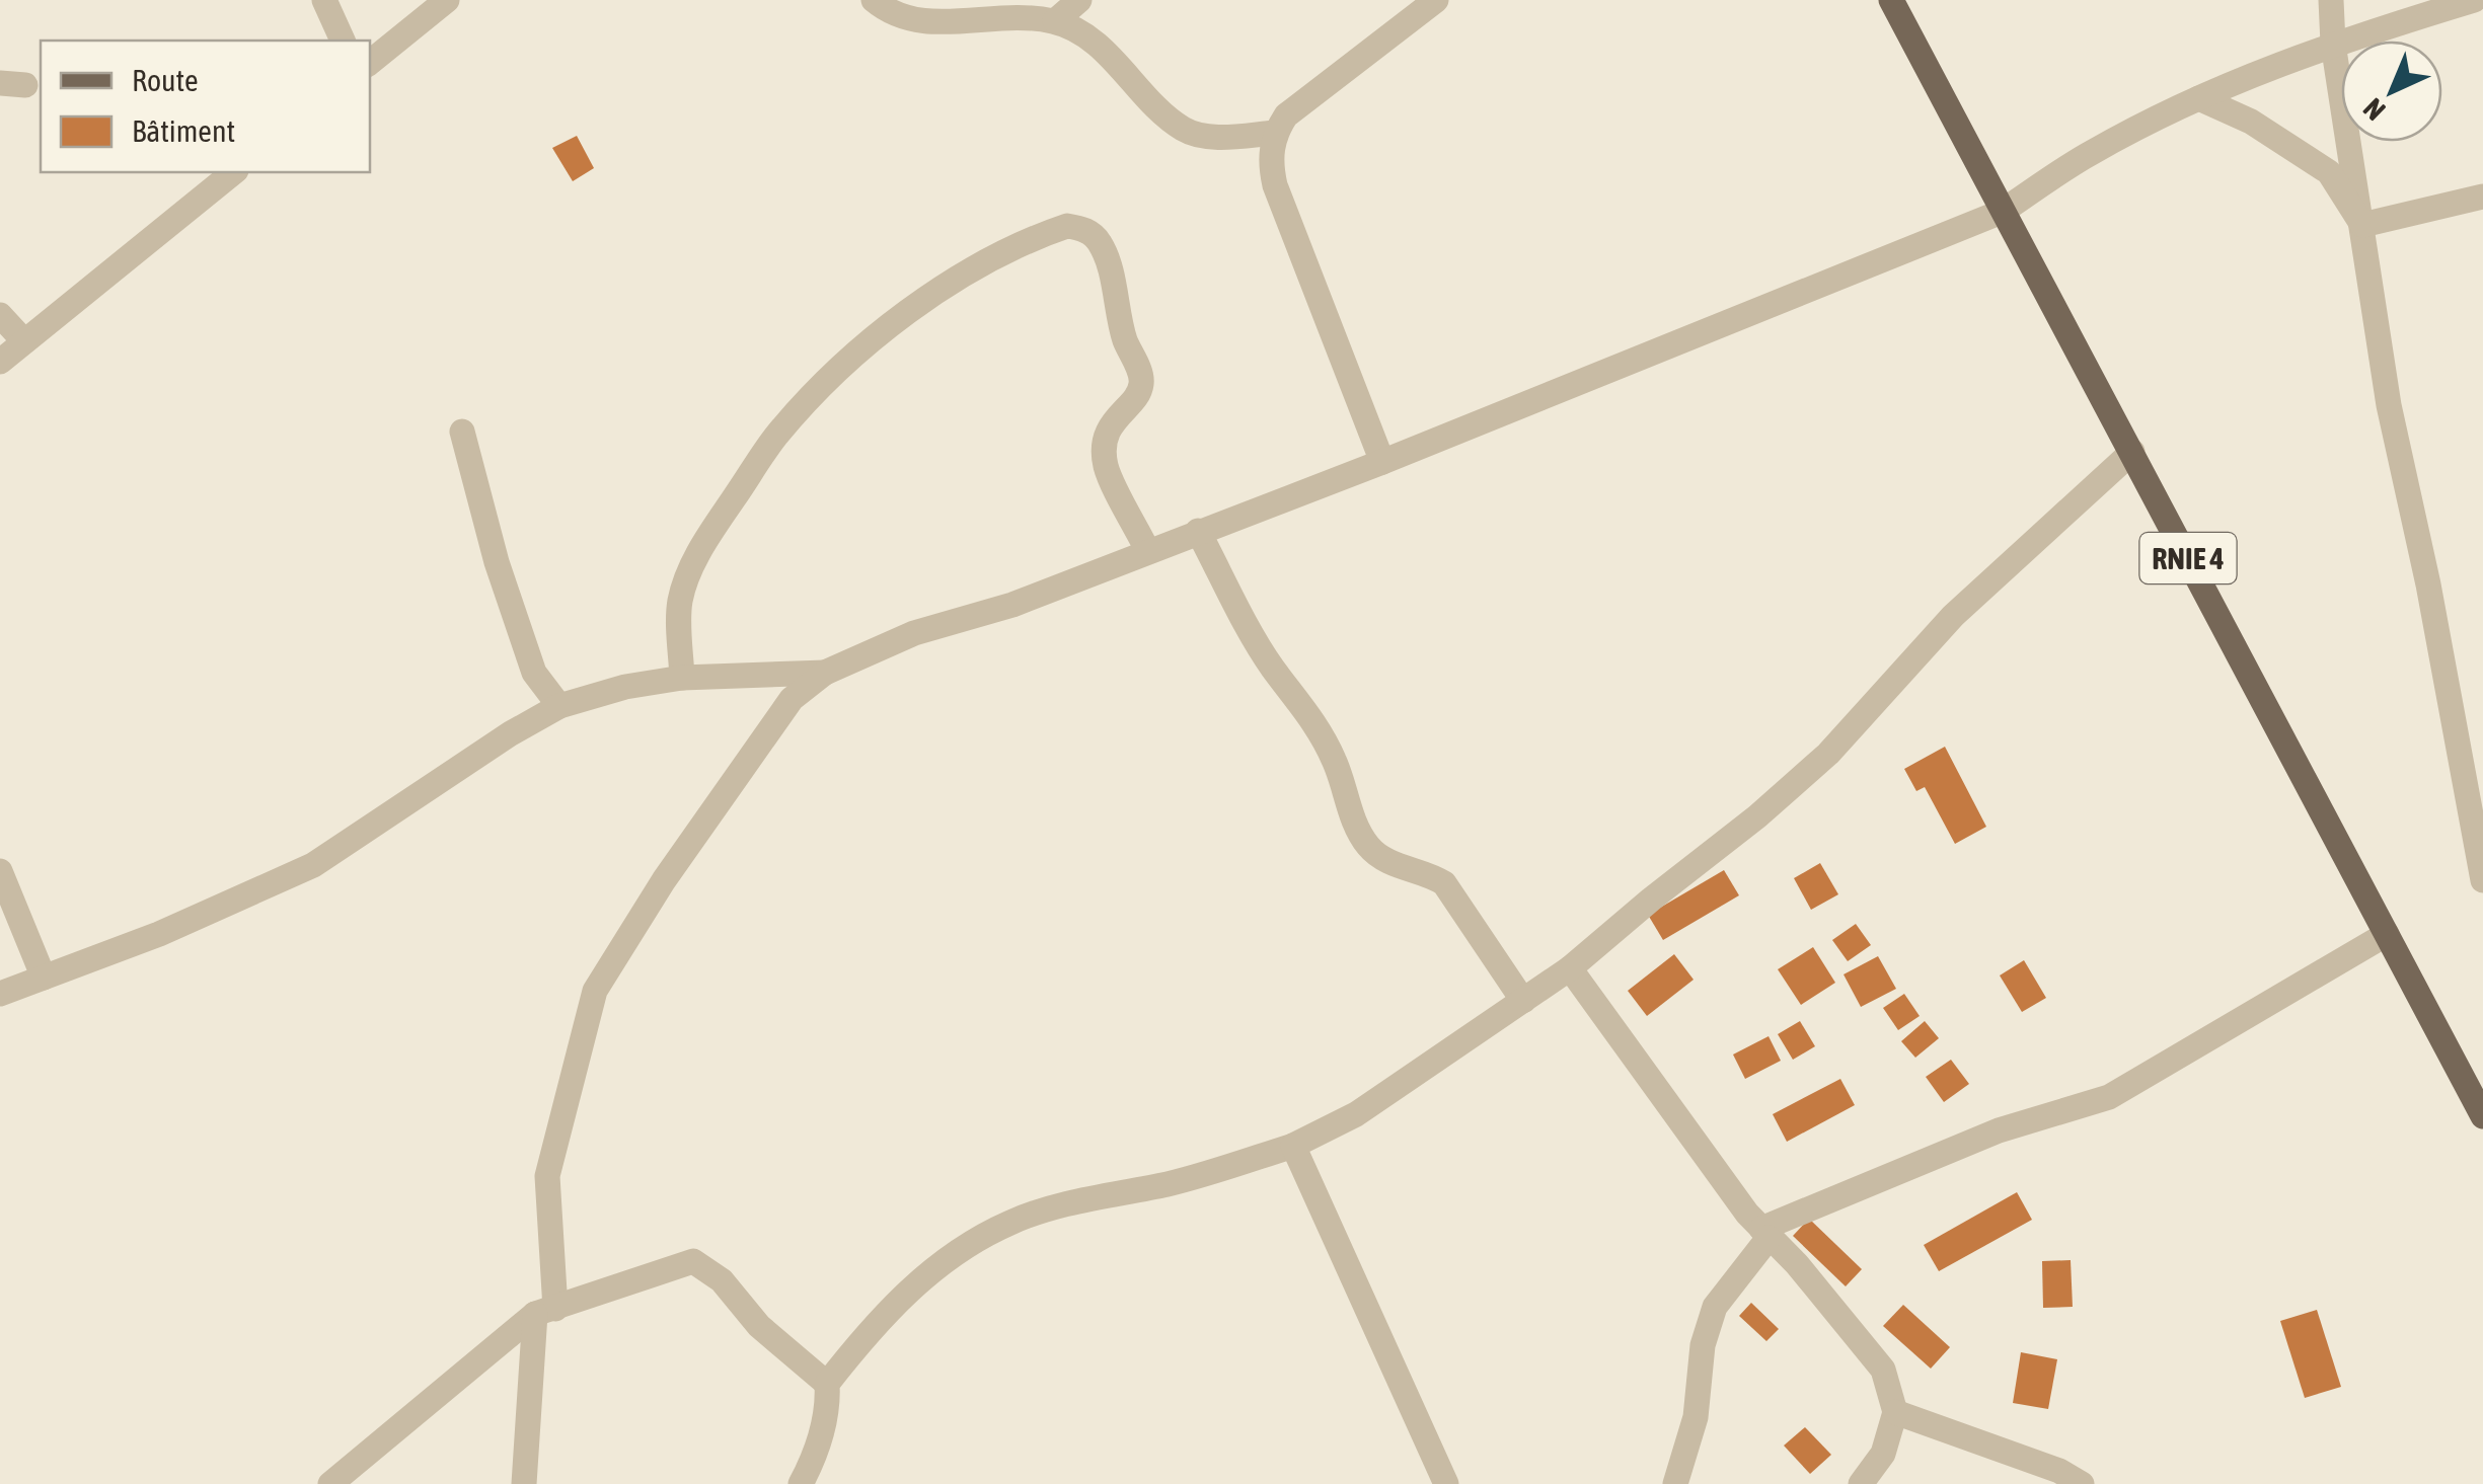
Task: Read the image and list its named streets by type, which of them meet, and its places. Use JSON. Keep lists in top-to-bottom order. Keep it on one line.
{"streets":{"main road":["RNIE 4"]},"legend":["Route","Bâtiment"],"north":"bottom left"}
